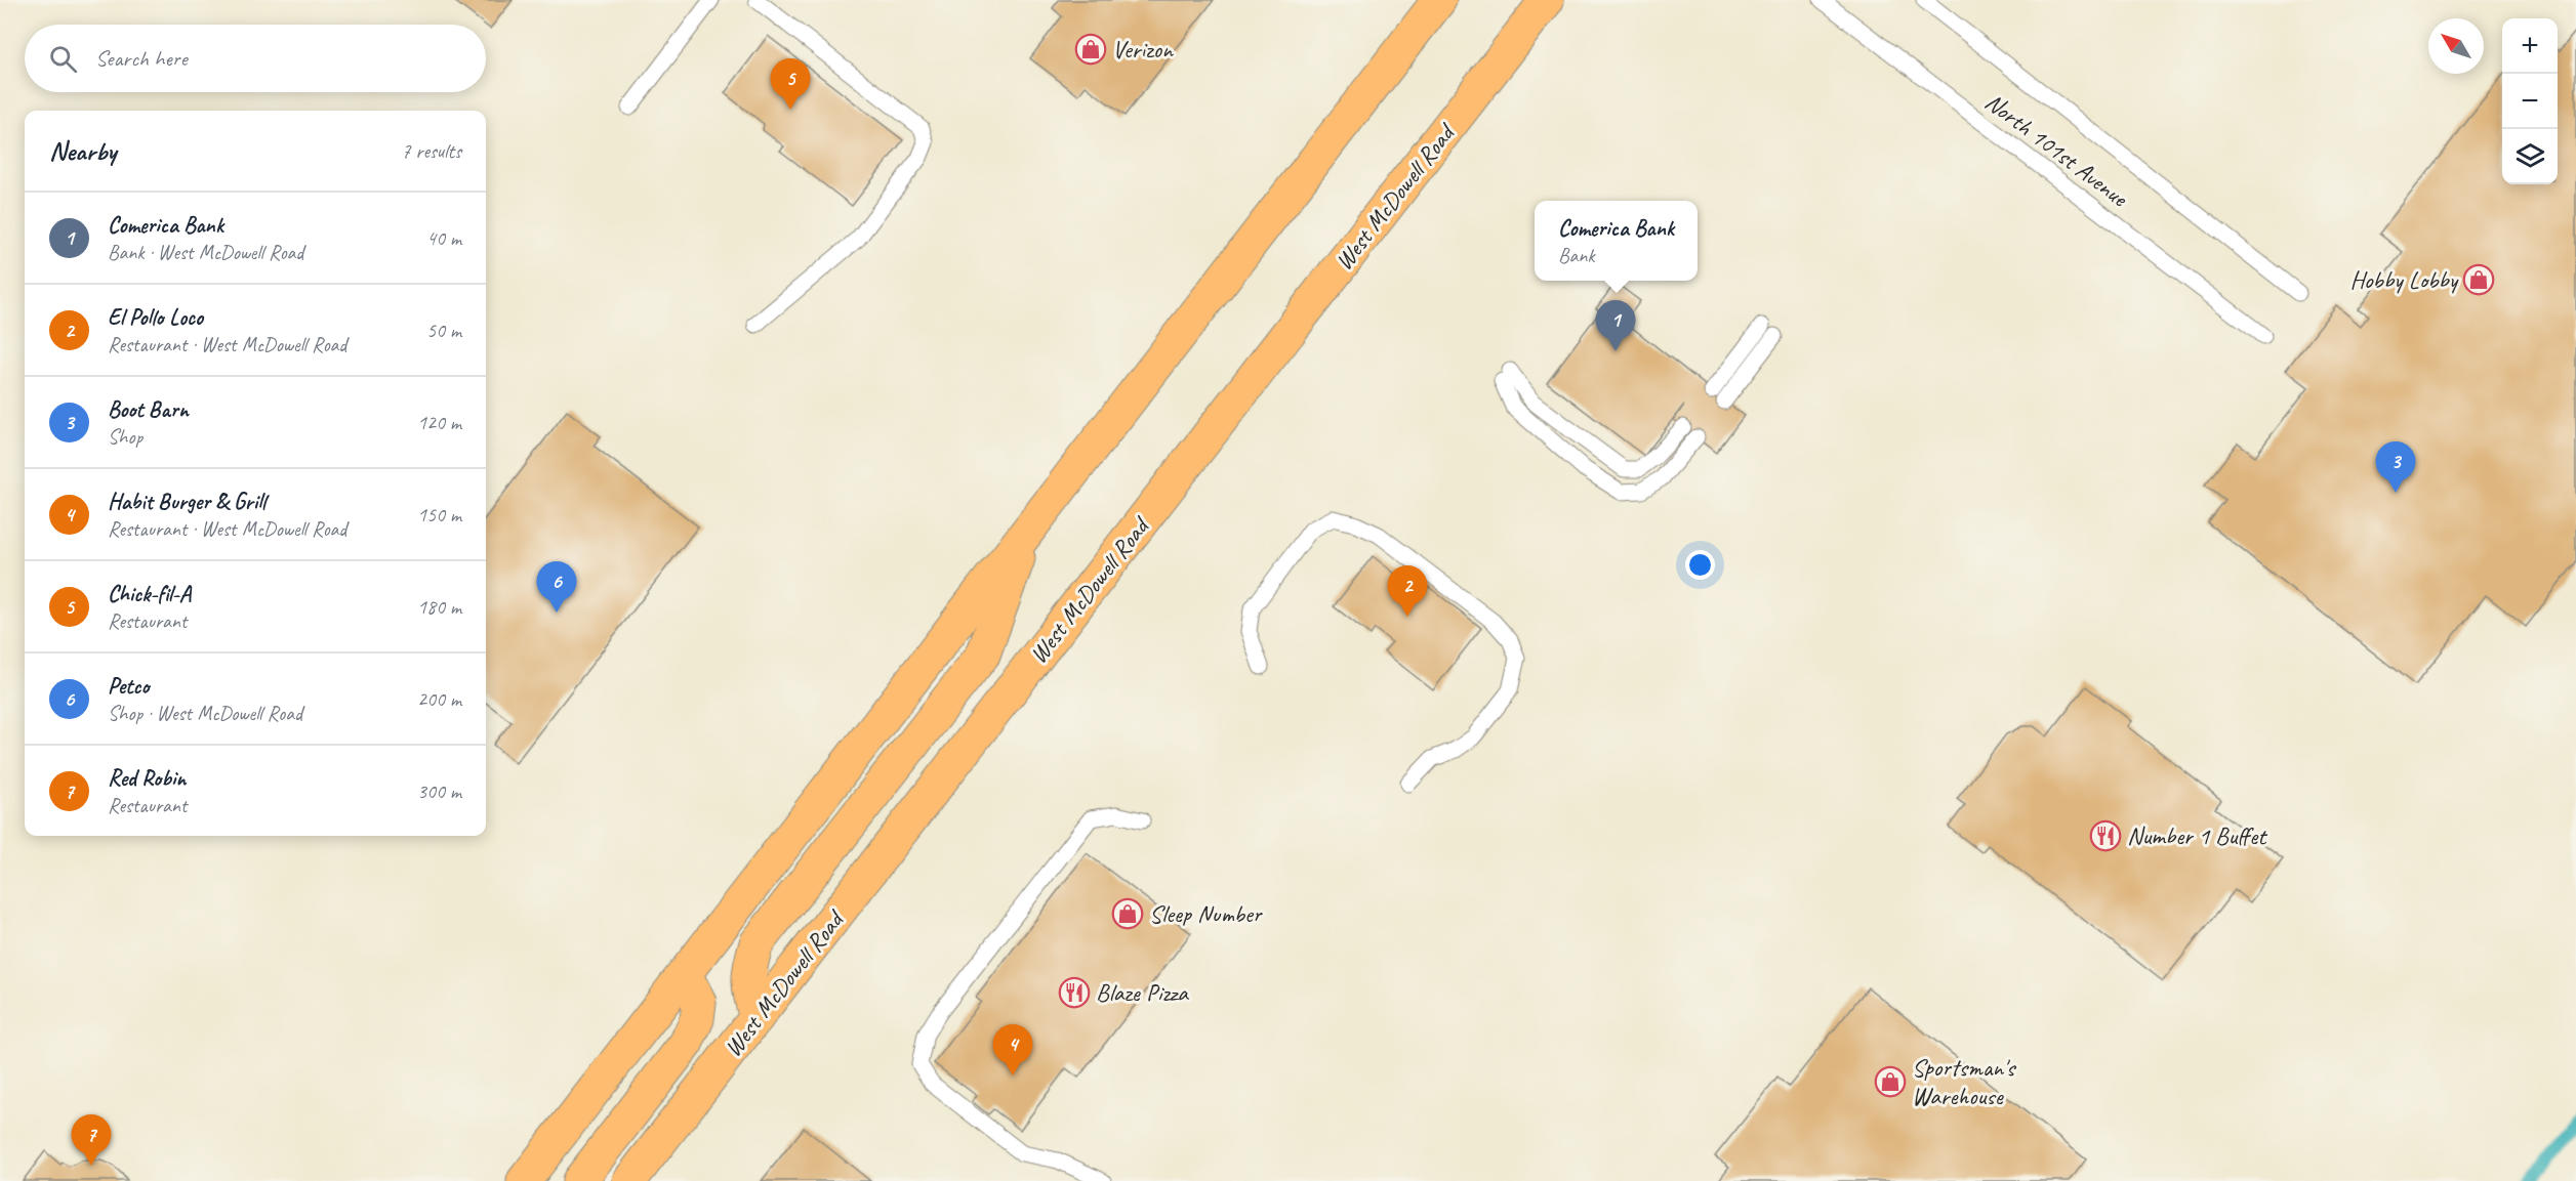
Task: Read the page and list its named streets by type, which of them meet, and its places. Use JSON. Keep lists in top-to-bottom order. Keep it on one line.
{"streets":{"main road":["West McDowell Road"],"lane":["North 101st Avenue"]},"places":{"shop":["Verizon","Hobby Lobby","Sleep Number","Sportsman's Warehouse"],"restaurant":["Number 1 Buffet","Blaze Pizza"]},"north":"top left","page":{"map_buttons":["+","−"],"search":"Search here","pins":["5","1","3","6","2","4","7"],"heading":["Nearby","7 results"],"list":[{"mark":"1","name":"Comerica Bank","note":"Bank · West McDowell Road","value":"40 m"},{"mark":"2","name":"El Pollo Loco","note":"Restaurant · West McDowell Road","value":"50 m"},{"mark":"3","name":"Boot Barn","note":"Shop","value":"120 m"},{"mark":"4","name":"Habit Burger & Grill","note":"Restaurant · West McDowell Road","value":"150 m"},{"mark":"5","name":"Chick-fil-A","note":"Restaurant","value":"180 m"},{"mark":"6","name":"Petco","note":"Shop · West McDowell Road","value":"200 m"},{"mark":"7","name":"Red Robin","note":"Restaurant","value":"300 m"}],"popup":["Comerica Bank","Bank"]}}
